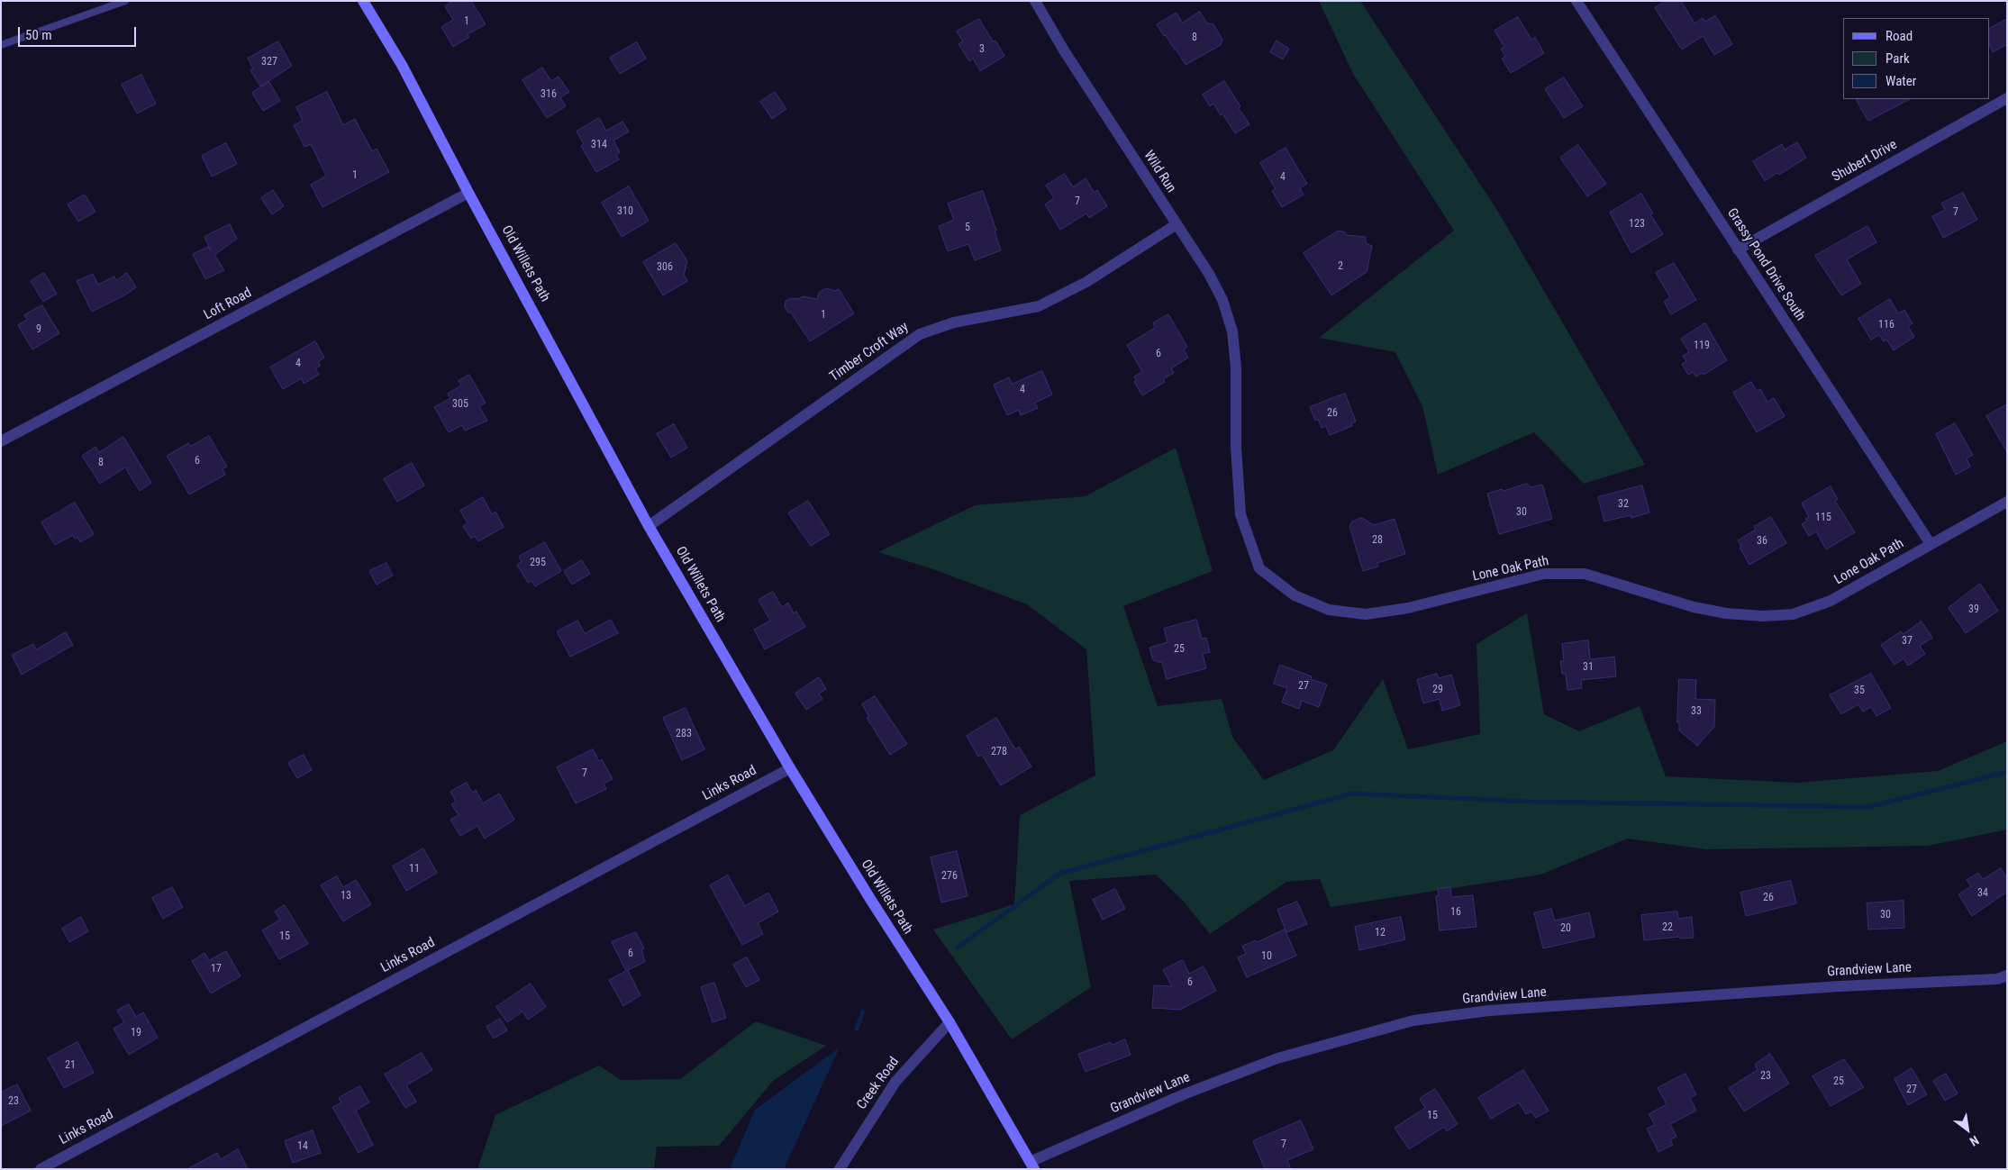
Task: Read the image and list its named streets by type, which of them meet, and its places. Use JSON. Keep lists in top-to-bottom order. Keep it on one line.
{"streets":{"main road":["Old Willets Path"],"street":["Shubert Drive","Wild Run","Grassy Pond Drive South","Loft Road","Timber Croft Way","Lone Oak Path","Links Road","Grandview Lane","Creek Road"]},"crossings":[["Shubert Drive","Grassy Pond Drive South"],["Wild Run","Timber Croft Way"],["Wild Run","Lone Oak Path"],["Old Willets Path","Loft Road"],["Old Willets Path","Timber Croft Way"],["Old Willets Path","Links Road"],["Old Willets Path","Grandview Lane"],["Old Willets Path","Creek Road"],["Grassy Pond Drive South","Lone Oak Path"]],"house_numbers":["1","8","3","327","316","314","1","4","7","310","7","123","5","2","306","1","116","9","119","6","4","4","305","26","6","8","32","30","115","28","36","295","39","37","25","31","27","29","35","33","283","278","7","11","276","34","13","26","16","30","22","20","12","15","6","10","17","6","19","21","23","25","27","23","15","7","14"],"legend":["Road","Park","Water"],"scale_bar":"50 m","north":"bottom right"}
